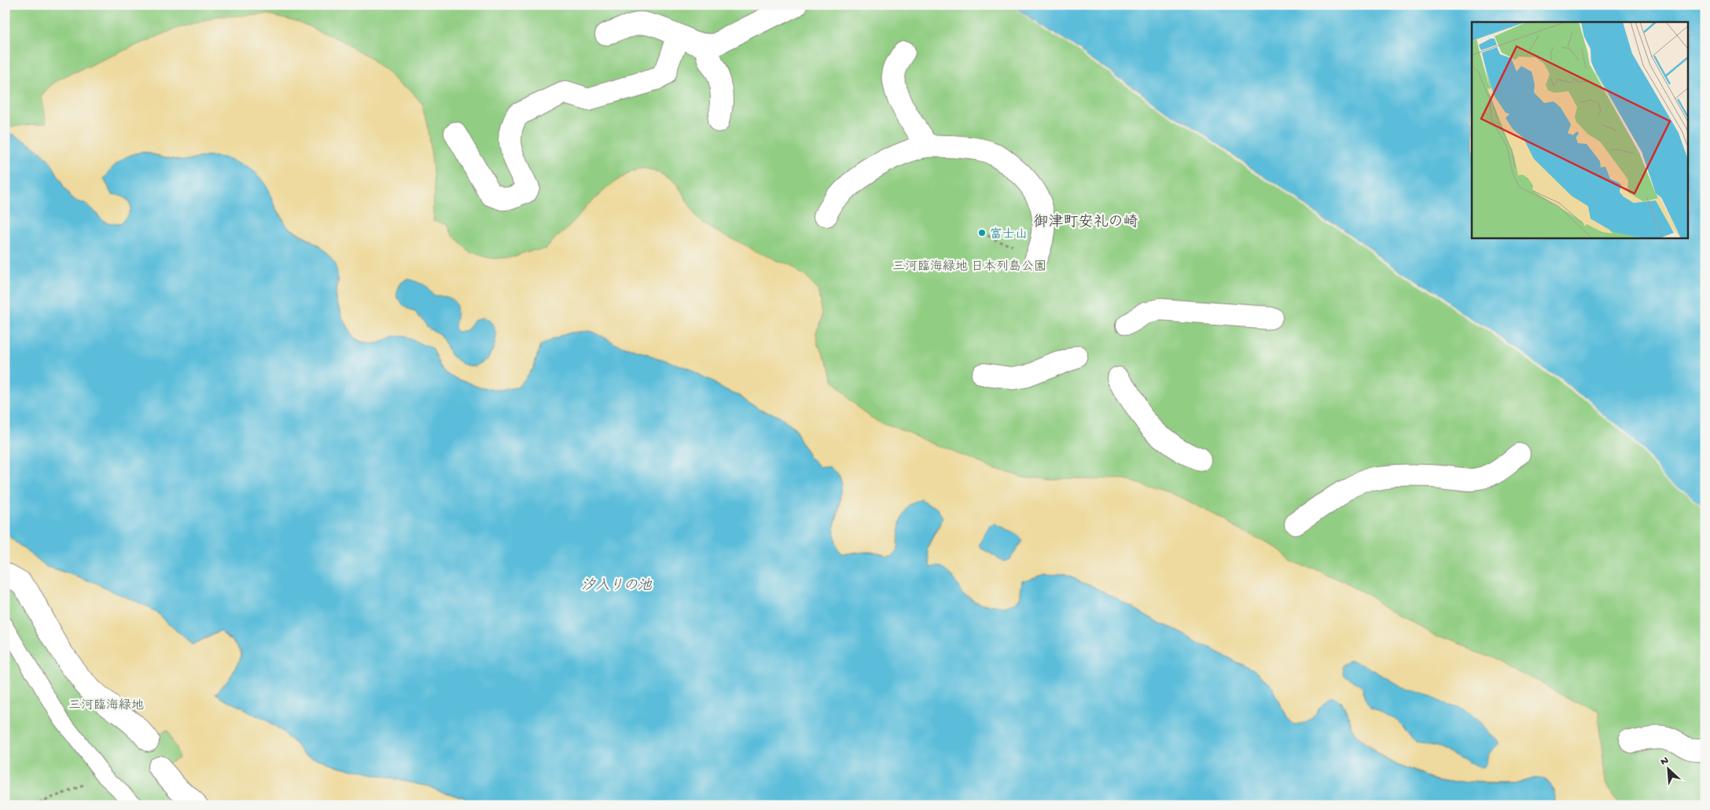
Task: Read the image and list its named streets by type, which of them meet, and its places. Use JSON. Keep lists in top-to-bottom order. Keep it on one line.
{"districts":["御津町安礼の崎"],"water":["汐入りの池"],"parks":["三河臨海緑地 日本列島公園","三河臨海緑地"],"places":["富士山"],"north":"top left"}
